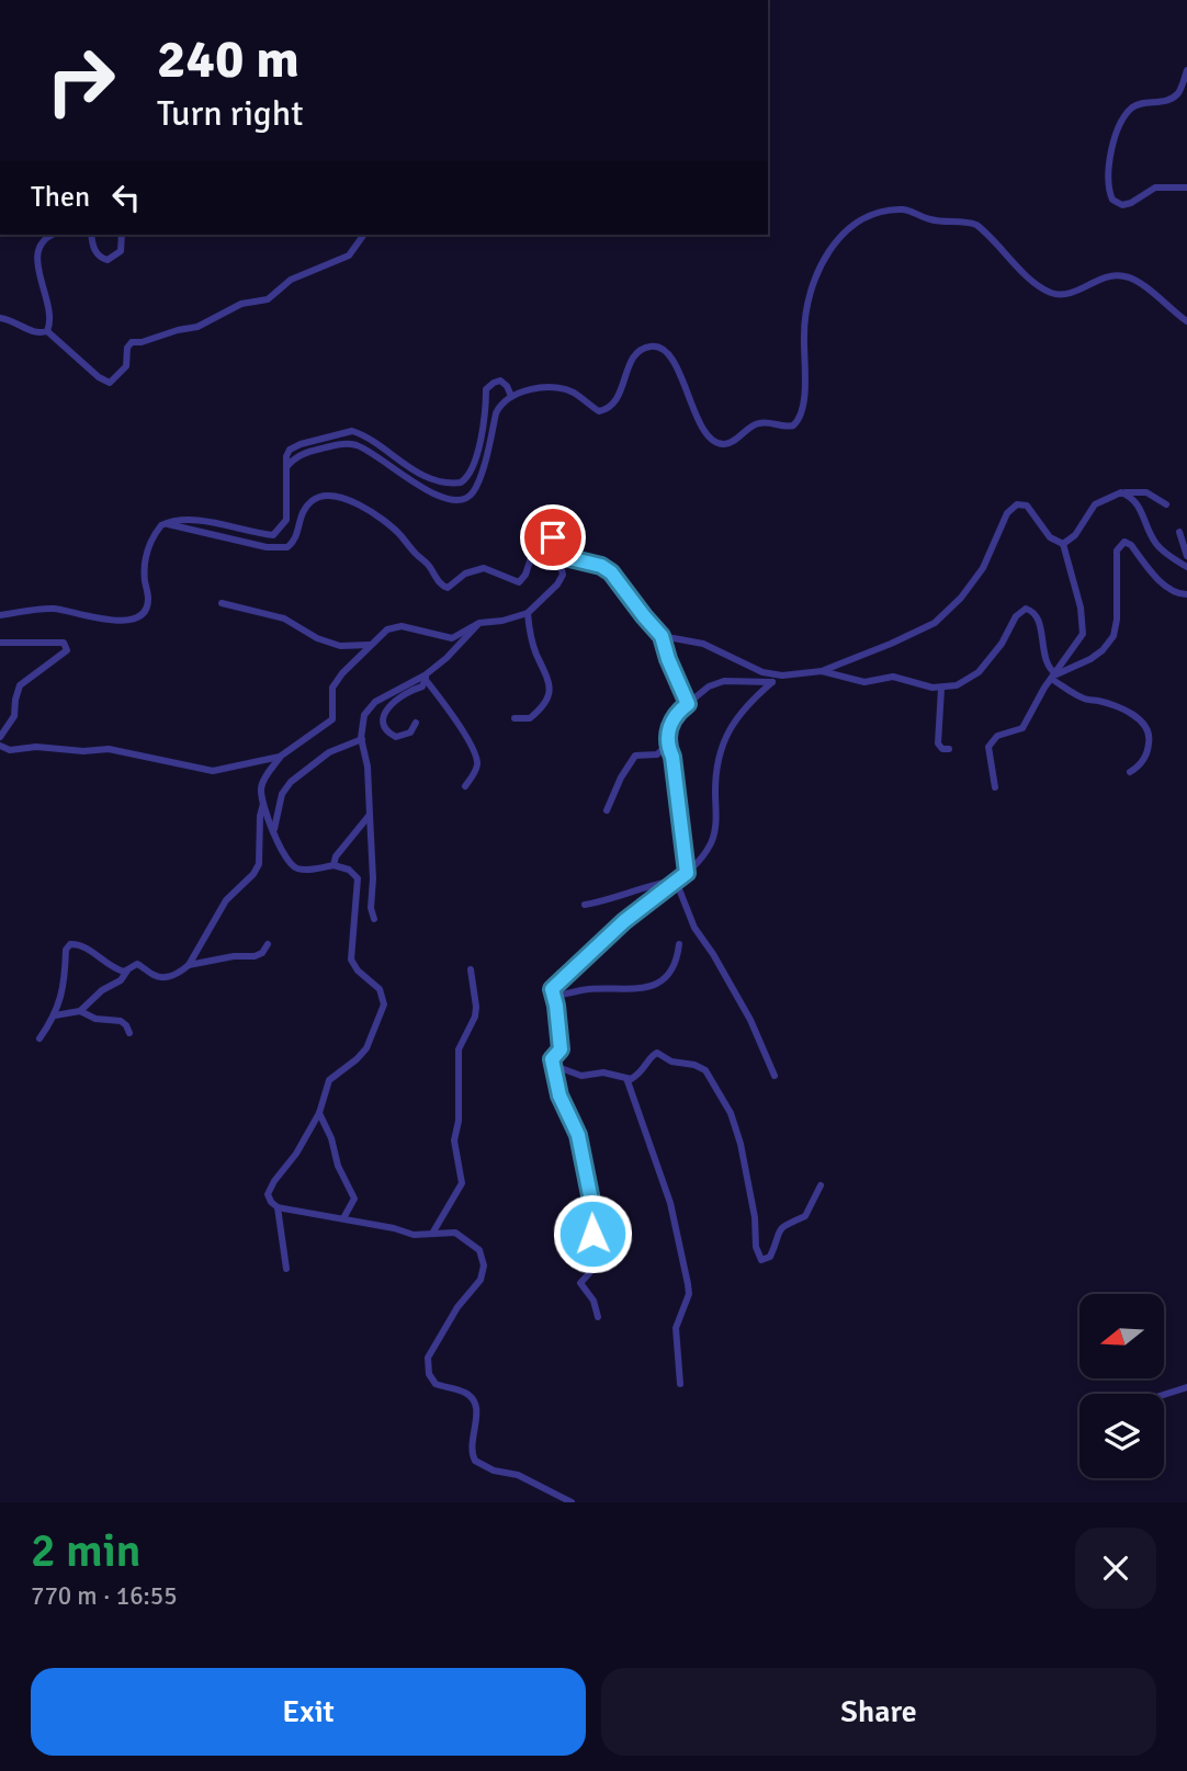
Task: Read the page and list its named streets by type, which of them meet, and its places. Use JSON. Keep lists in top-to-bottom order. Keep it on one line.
{"north":"left","page":{"turn":["240 m","Turn right"],"then":"Then","heading":["2 min","770 m · 16:55"],"buttons":["Exit","Share"]}}
